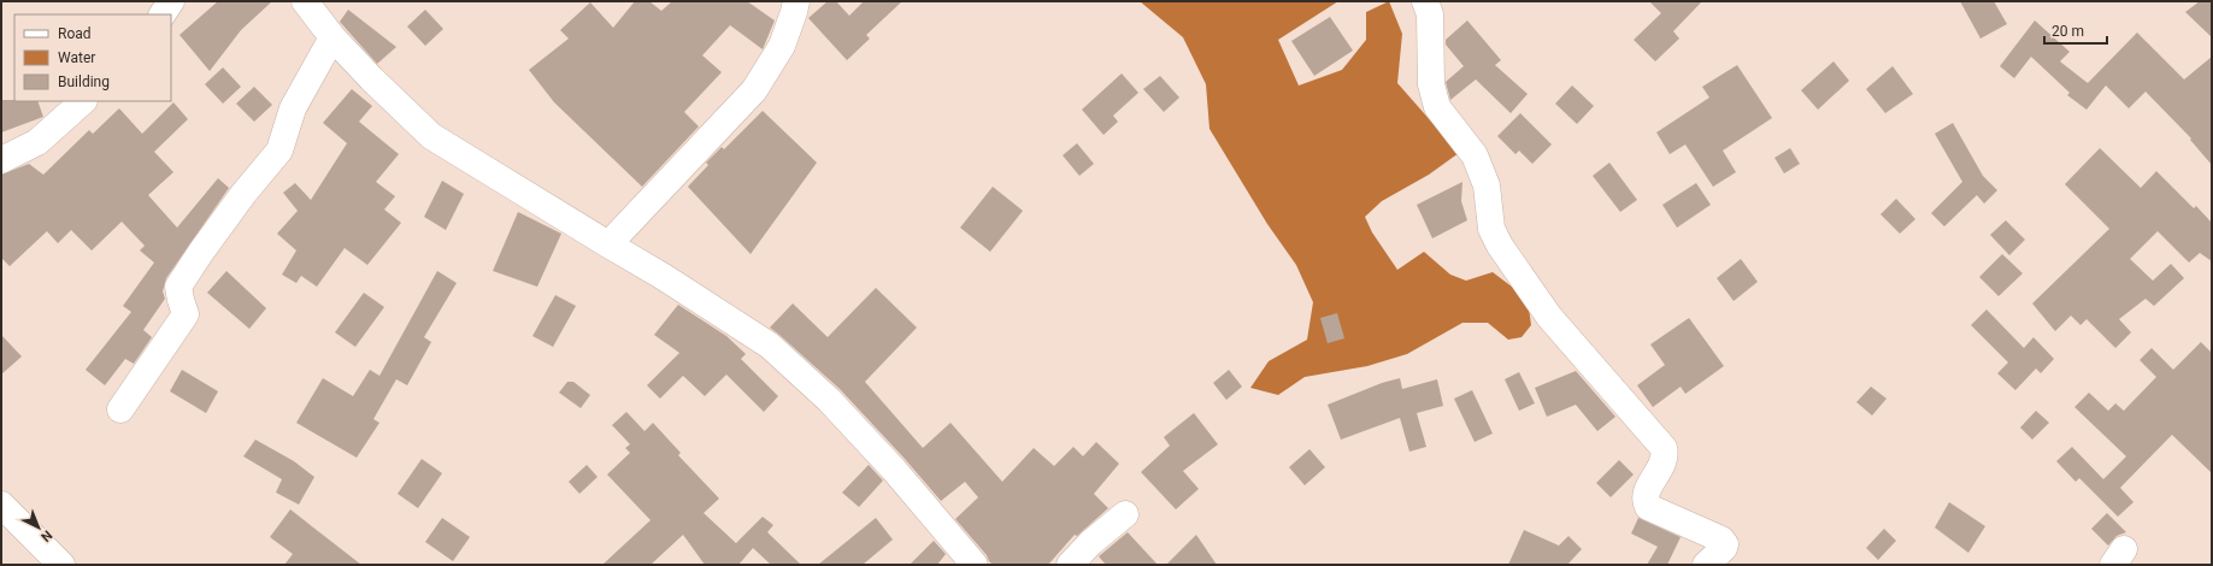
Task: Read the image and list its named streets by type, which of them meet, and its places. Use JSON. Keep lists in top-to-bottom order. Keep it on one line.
{"legend":["Road","Water","Building"],"scale_bar":"20 m","north":"bottom right"}
